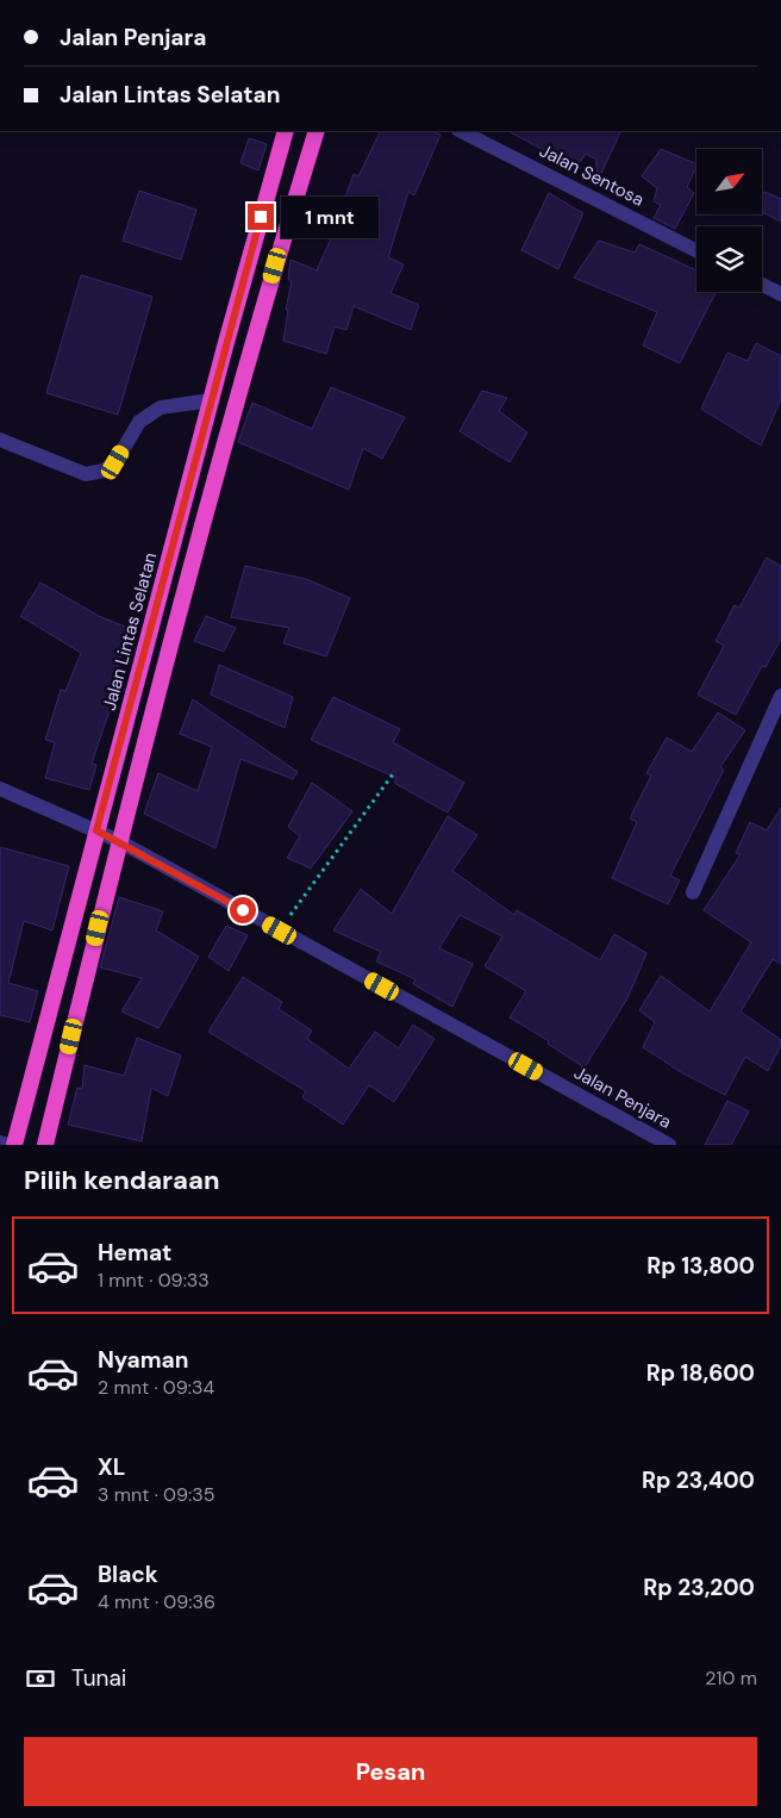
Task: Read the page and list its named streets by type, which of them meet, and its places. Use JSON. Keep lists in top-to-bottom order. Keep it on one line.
{"streets":{"highway":["Jalan Lintas Selatan"],"street":["Jalan Sentosa","Jalan Penjara"]},"crossings":[["Jalan Lintas Selatan","Jalan Penjara"]],"north":"top right","page":{"banner":["Jalan Penjara","Jalan Lintas Selatan"],"bubble":"1 mnt","heading":"Pilih kendaraan","list":[{"name":"Hemat","note":"1 mnt · 09:33","value":"Rp 13,800"},{"name":"Nyaman","note":"2 mnt · 09:34","value":"Rp 18,600"},{"name":"XL","note":"3 mnt · 09:35","value":"Rp 23,400"},{"name":"Black","note":"4 mnt · 09:36","value":"Rp 23,200"}],"pay":["Tunai","210 m"],"buttons":"Pesan"}}
